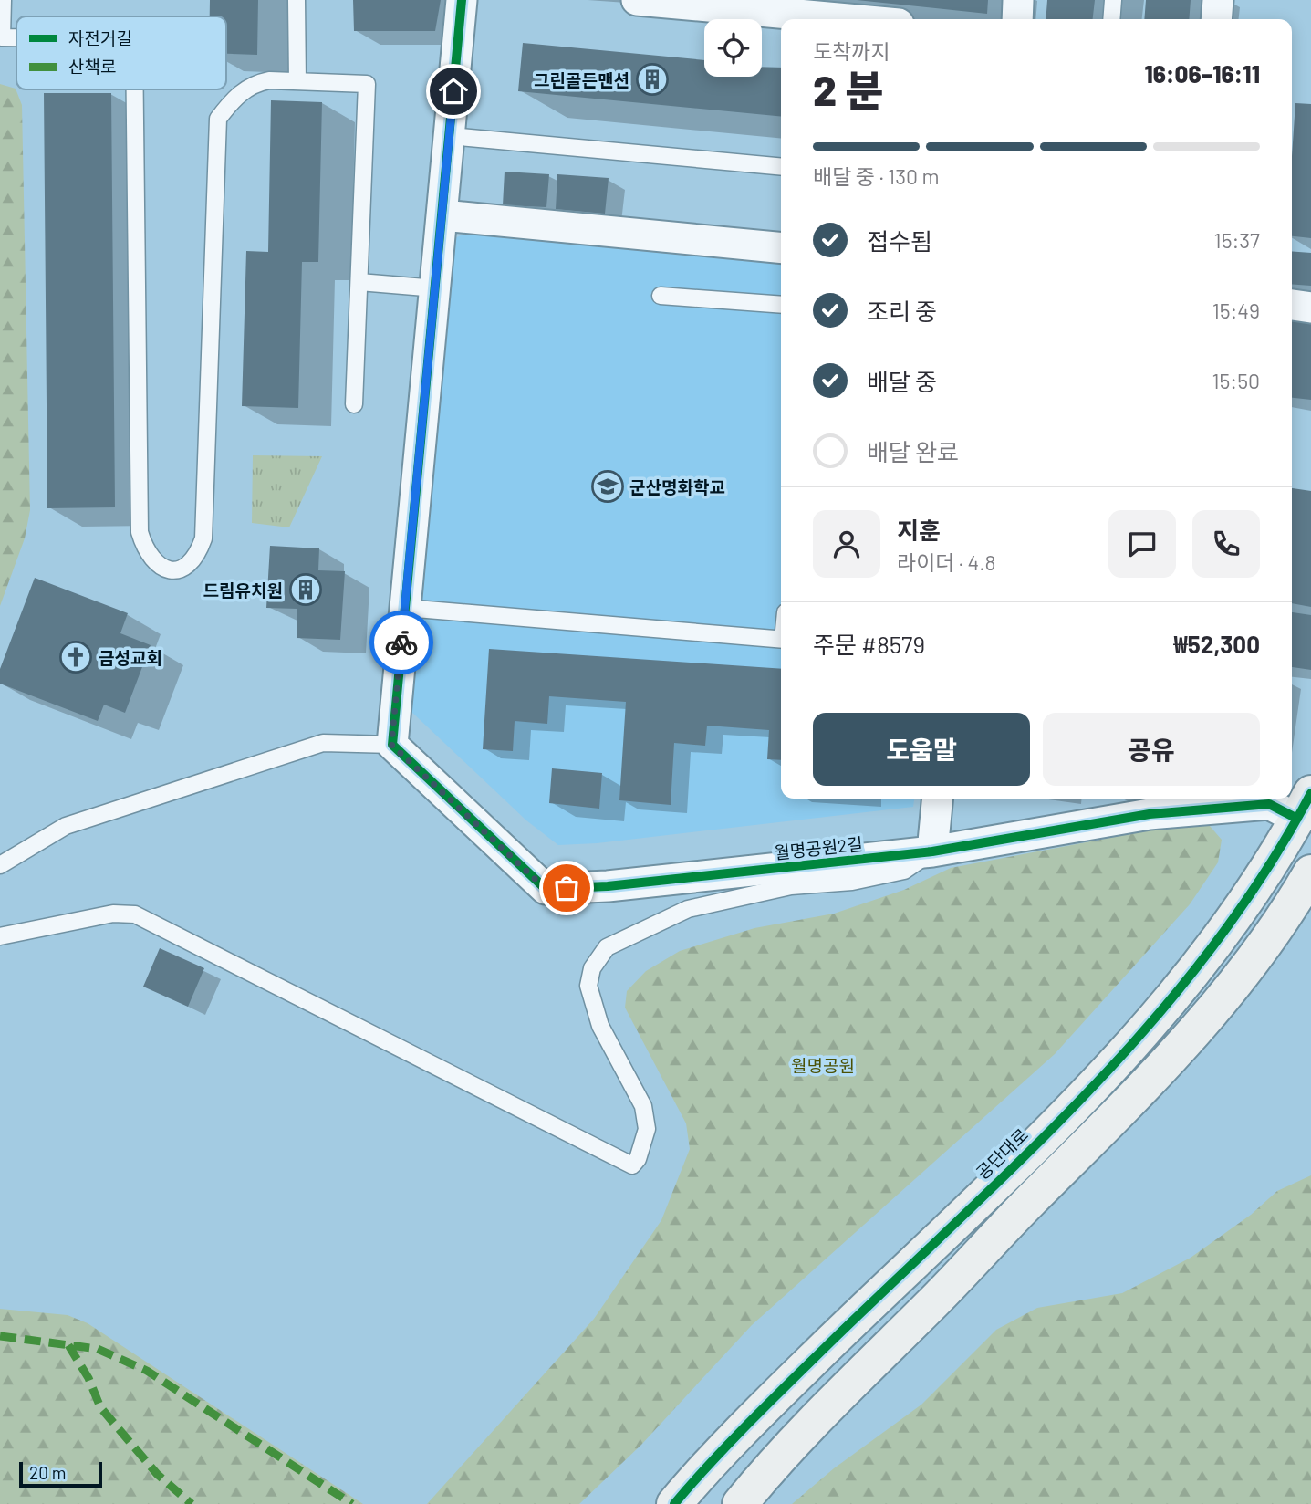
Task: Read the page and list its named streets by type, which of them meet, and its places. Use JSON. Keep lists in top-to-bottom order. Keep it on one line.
{"streets":{"street":["월명공원2길","공단대로"]},"crossings":[["월명공원2길","공단대로"]],"parks":["월명공원"],"places":{"building":["그린골든맨션","드림유치원"],"school or university":["군산명화학교"],"church":["금성교회"]},"legend":["자전거길","산책로"],"scale_bar":"20 m","page":{"heading":["2 분","도착까지","16:06–16:11"],"panel":["지훈","라이더 · 4.8","주문 #8579","₩52,300"],"bar":"배달 중 · 130 m","list":[["접수됨","15:37"],["조리 중","15:49"],["배달 중","15:50"],"배달 완료"],"buttons":["도움말","공유"],"scale":"20 m"}}
